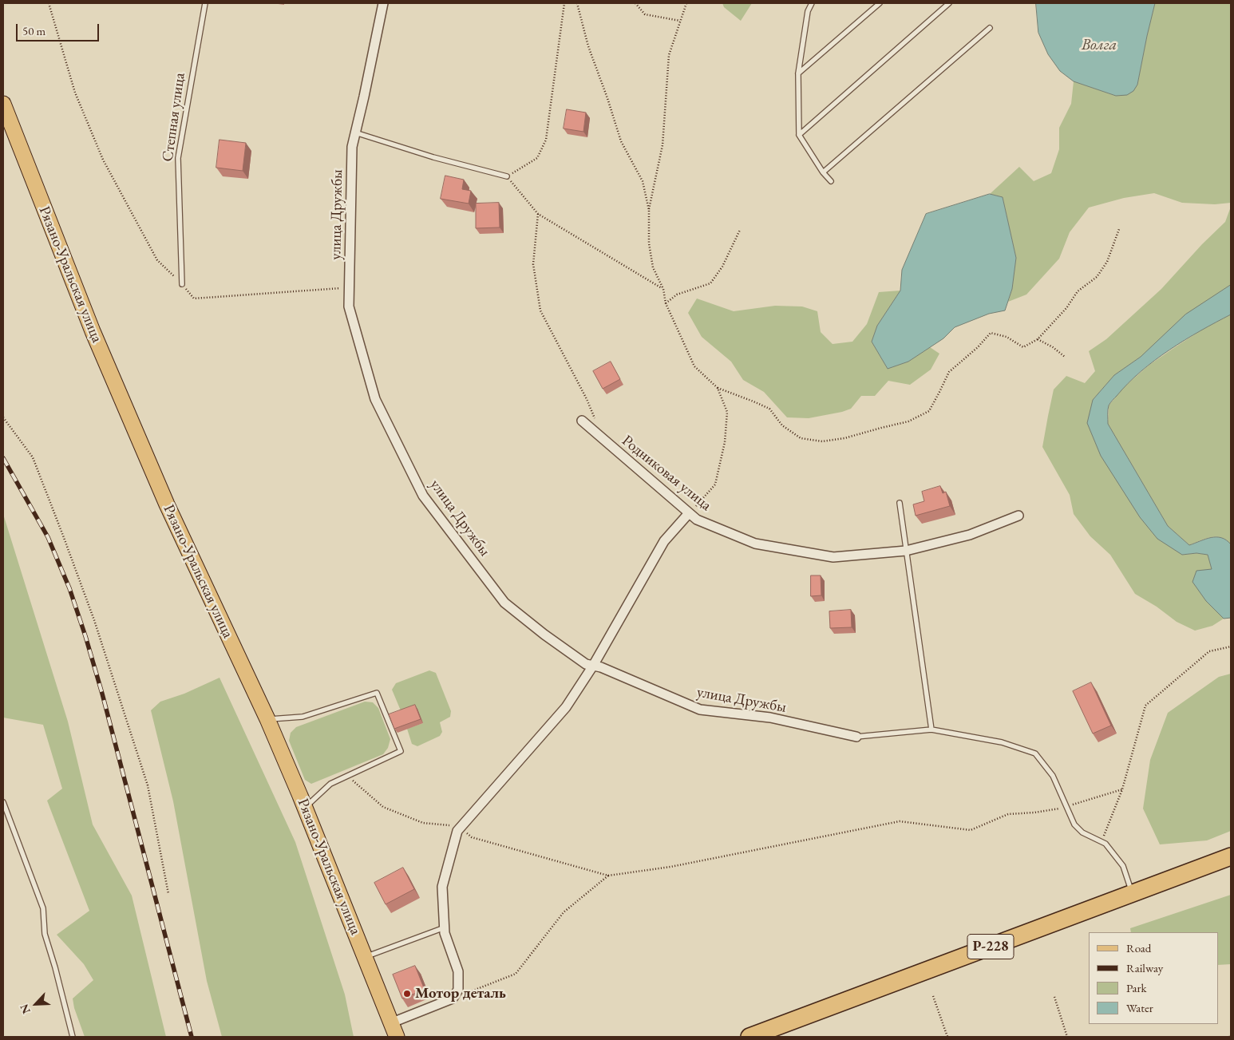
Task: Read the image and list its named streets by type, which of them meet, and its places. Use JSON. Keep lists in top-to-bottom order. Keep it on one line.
{"streets":{"highway":["Р-228"],"main road":["Рязано-Уральская улица"],"street":["улица Дружбы","Родниковая улица"],"lane":["Степная улица"]},"water":["Волга"],"places":["Мотор деталь"],"legend":["Road","Railway","Park","Water"],"scale_bar":"50 m","north":"bottom left"}
